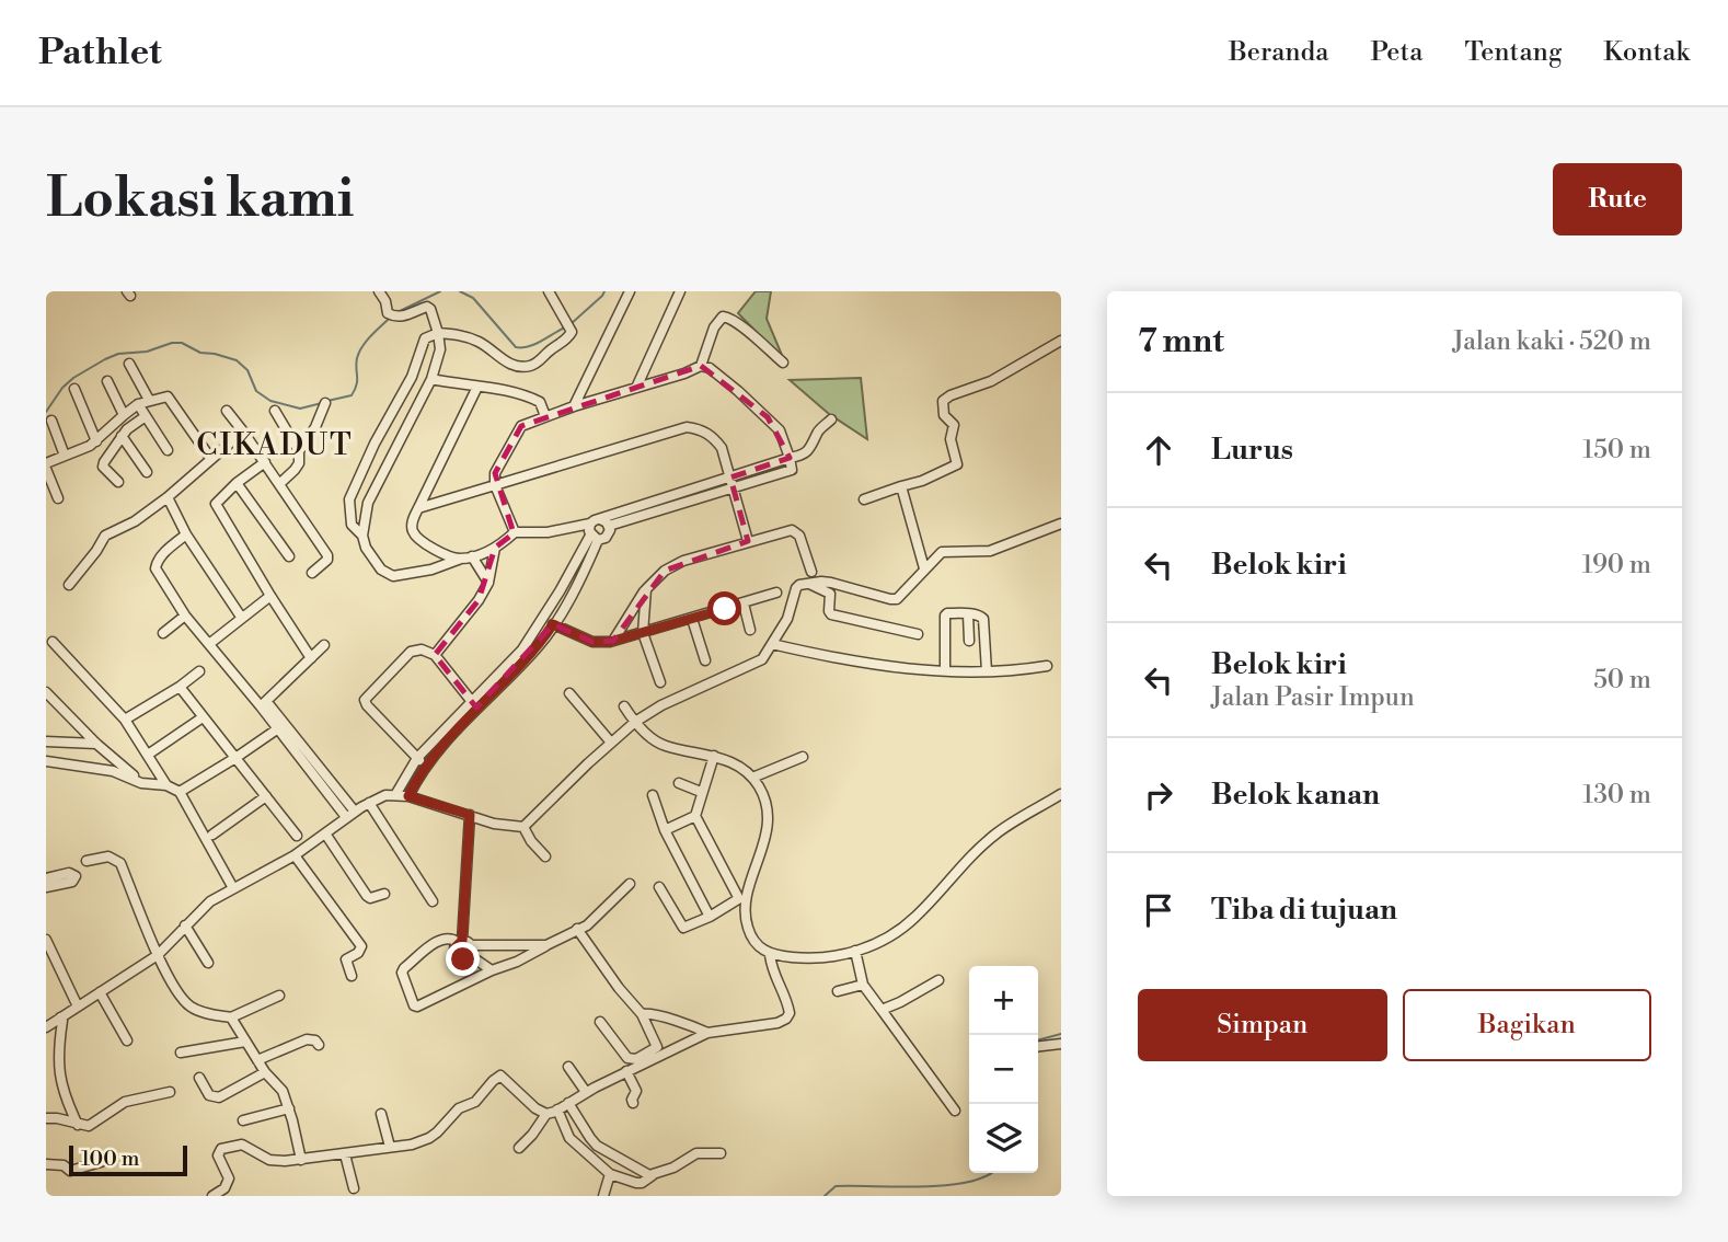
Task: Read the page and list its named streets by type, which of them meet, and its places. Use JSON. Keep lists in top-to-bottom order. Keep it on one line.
{"districts":["CIKADUT"],"scale_bar":"100 m","page":{"header":"Pathlet","nav":["Beranda","Peta","Tentang","Kontak"],"buttons":["Rute",["Simpan","Bagikan"]],"title":"Lokasi kami","heading":["7 mnt","Jalan kaki · 520 m"],"list":[["Lurus","150 m"],["Belok kiri","190 m"],["Belok kiri","Jalan Pasir Impun","50 m"],["Belok kanan","130 m"],"Tiba di tujuan"],"map_buttons":["+","−"],"scale":"100 m"}}
